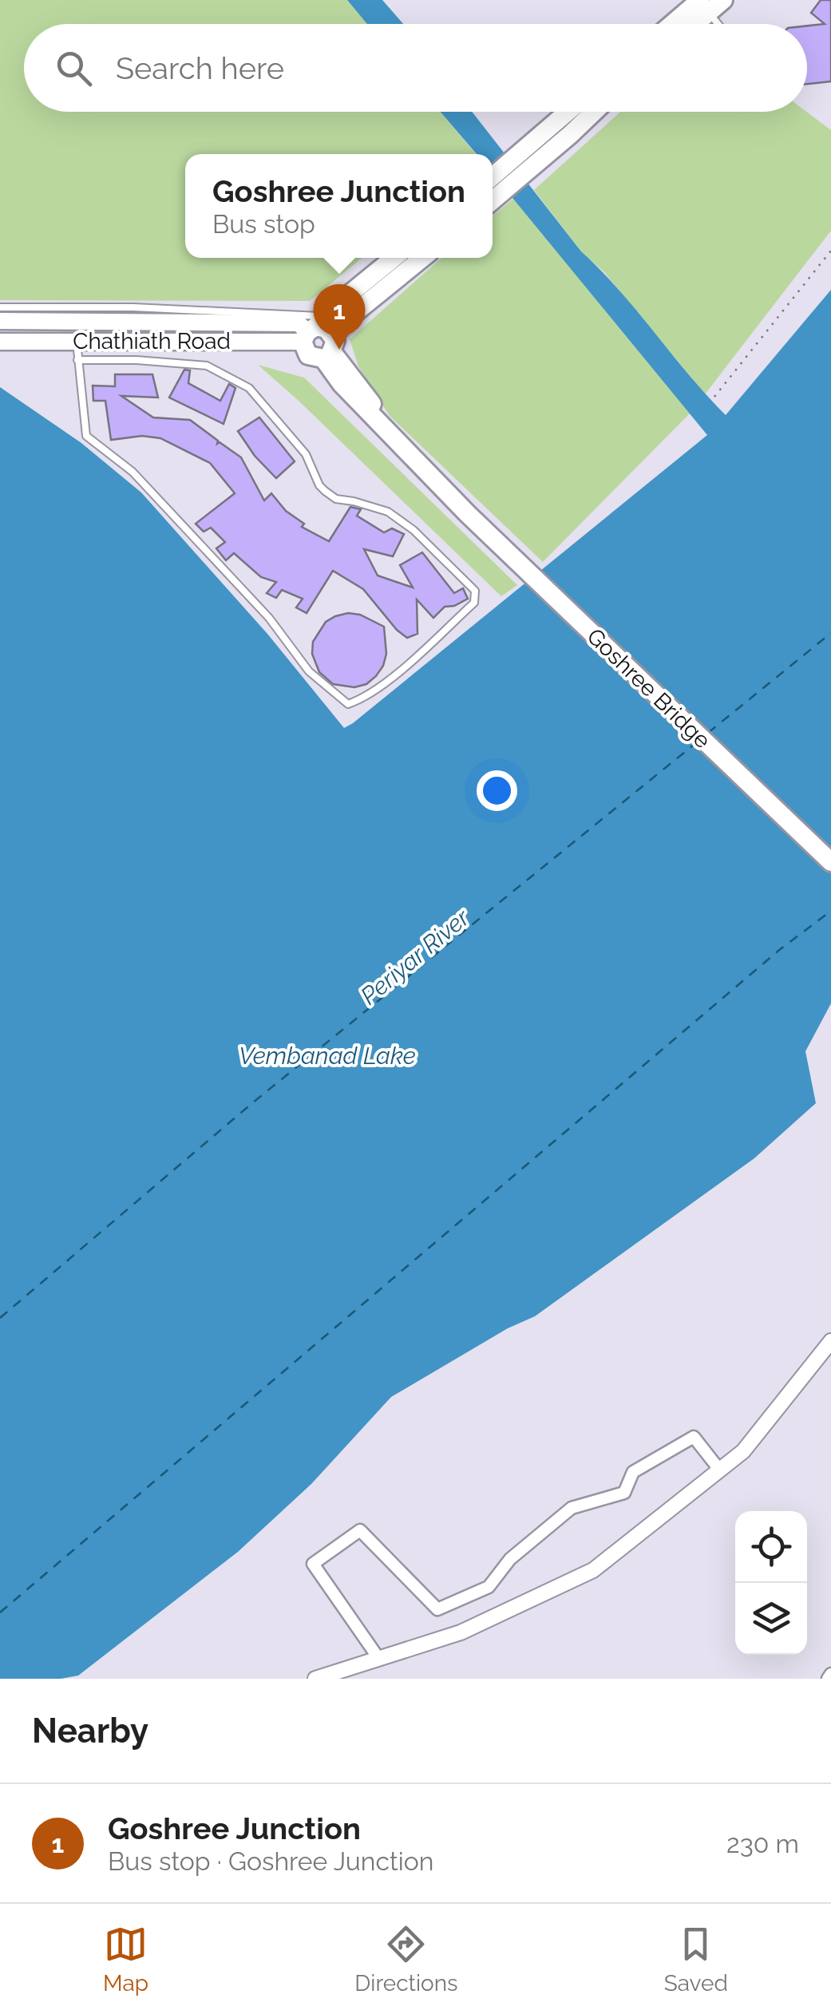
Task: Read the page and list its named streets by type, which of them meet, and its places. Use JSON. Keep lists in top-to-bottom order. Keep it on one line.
{"streets":{"main road":["Chathiath Road","Goshree Bridge"]},"water":["Periyar River","Vembanad Lake"],"page":{"search":"Search here","popup":["Goshree Junction","Bus stop"],"pins":"1","heading":"Nearby","list":[{"mark":"1","name":"Goshree Junction","note":"Bus stop · Goshree Junction","value":"230 m"}],"nav":["Map","Directions","Saved"]}}
